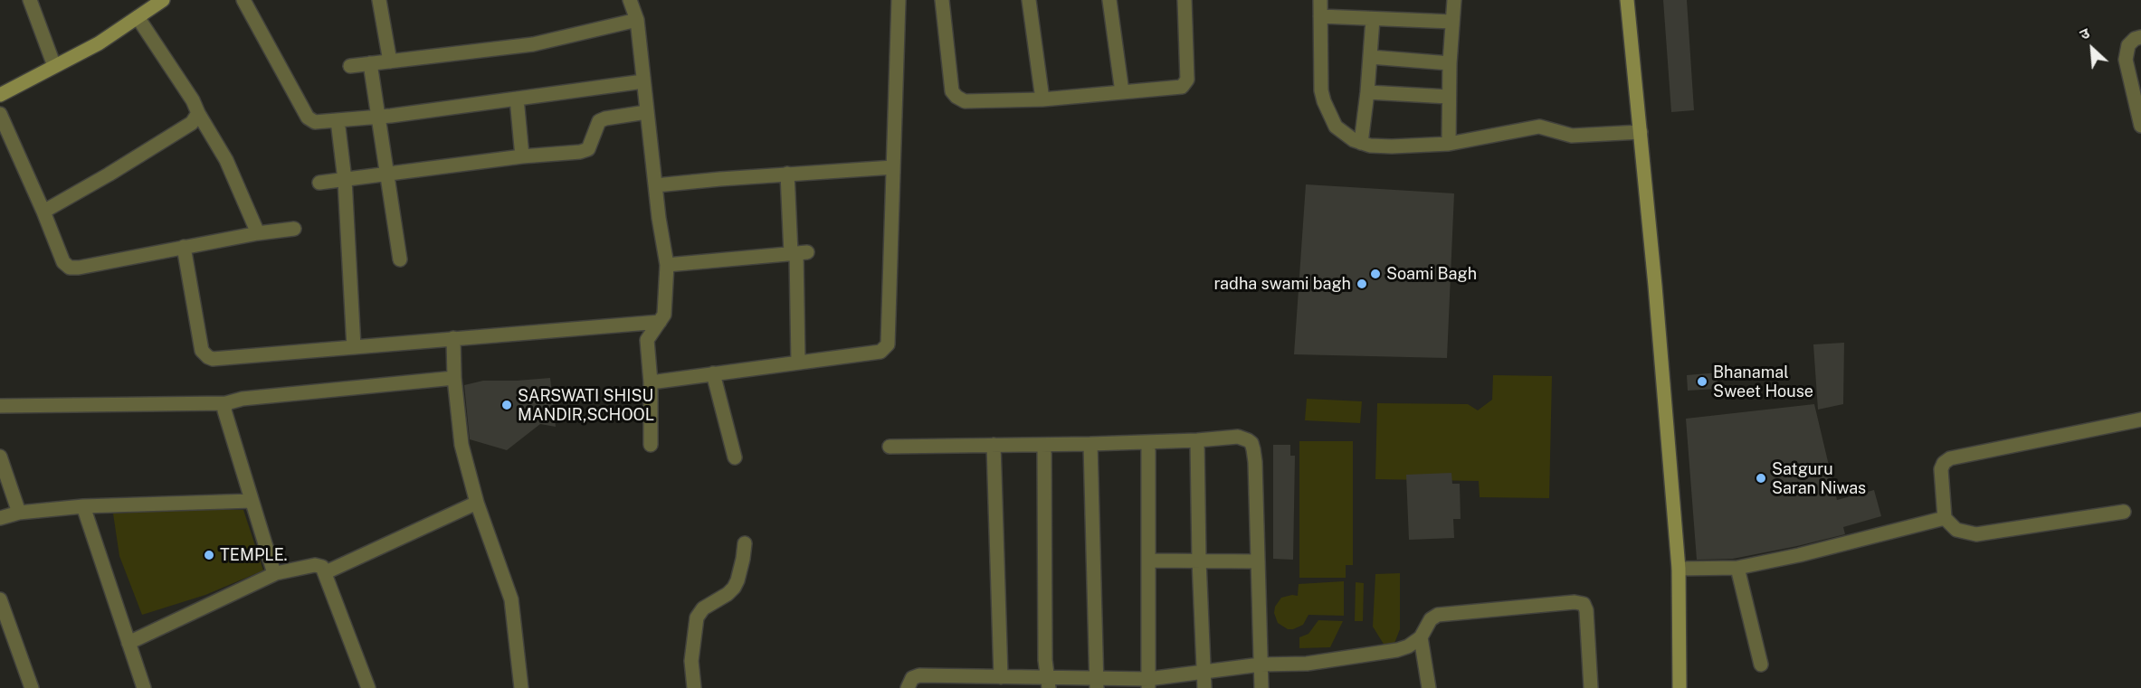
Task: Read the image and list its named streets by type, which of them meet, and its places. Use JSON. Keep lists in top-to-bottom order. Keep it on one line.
{"places":["Soami Bagh","radha swami bagh","Bhanamal Sweet House","SARSWATI SHISU MANDIR,SCHOOL","Satguru Saran Niwas","TEMPLE."],"north":"top left"}
